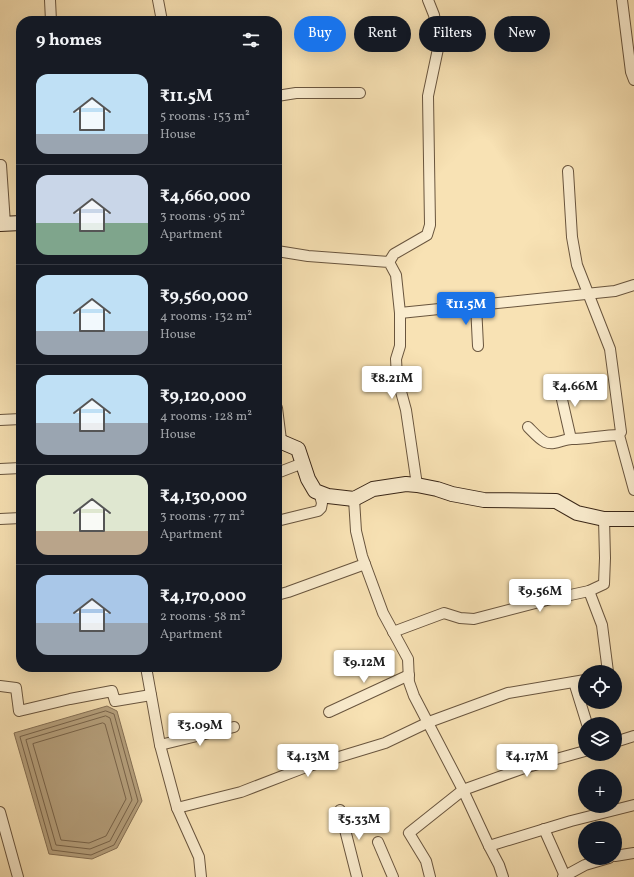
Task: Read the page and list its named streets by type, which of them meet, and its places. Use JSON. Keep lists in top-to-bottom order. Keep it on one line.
{"page":{"chip":["Buy","Rent","Filters","New"],"heading":"9 homes","list":[{"name":"₹11.5M","note":"5 rooms · 153 m² · House"},{"name":"₹4,660,000","note":"3 rooms · 95 m² · Apartment"},{"name":"₹9,560,000","note":"4 rooms · 132 m² · House"},{"name":"₹9,120,000","note":"4 rooms · 128 m² · House"},{"name":"₹4,130,000","note":"3 rooms · 77 m² · Apartment"},{"name":"₹4,170,000","note":"2 rooms · 58 m² · Apartment"}],"price":["₹11.5M","₹8.21M","₹4.66M","₹9.56M","₹9.12M","₹3.09M","₹4.13M","₹4.17M","₹5.33M"],"map_buttons":["+","−"]}}
